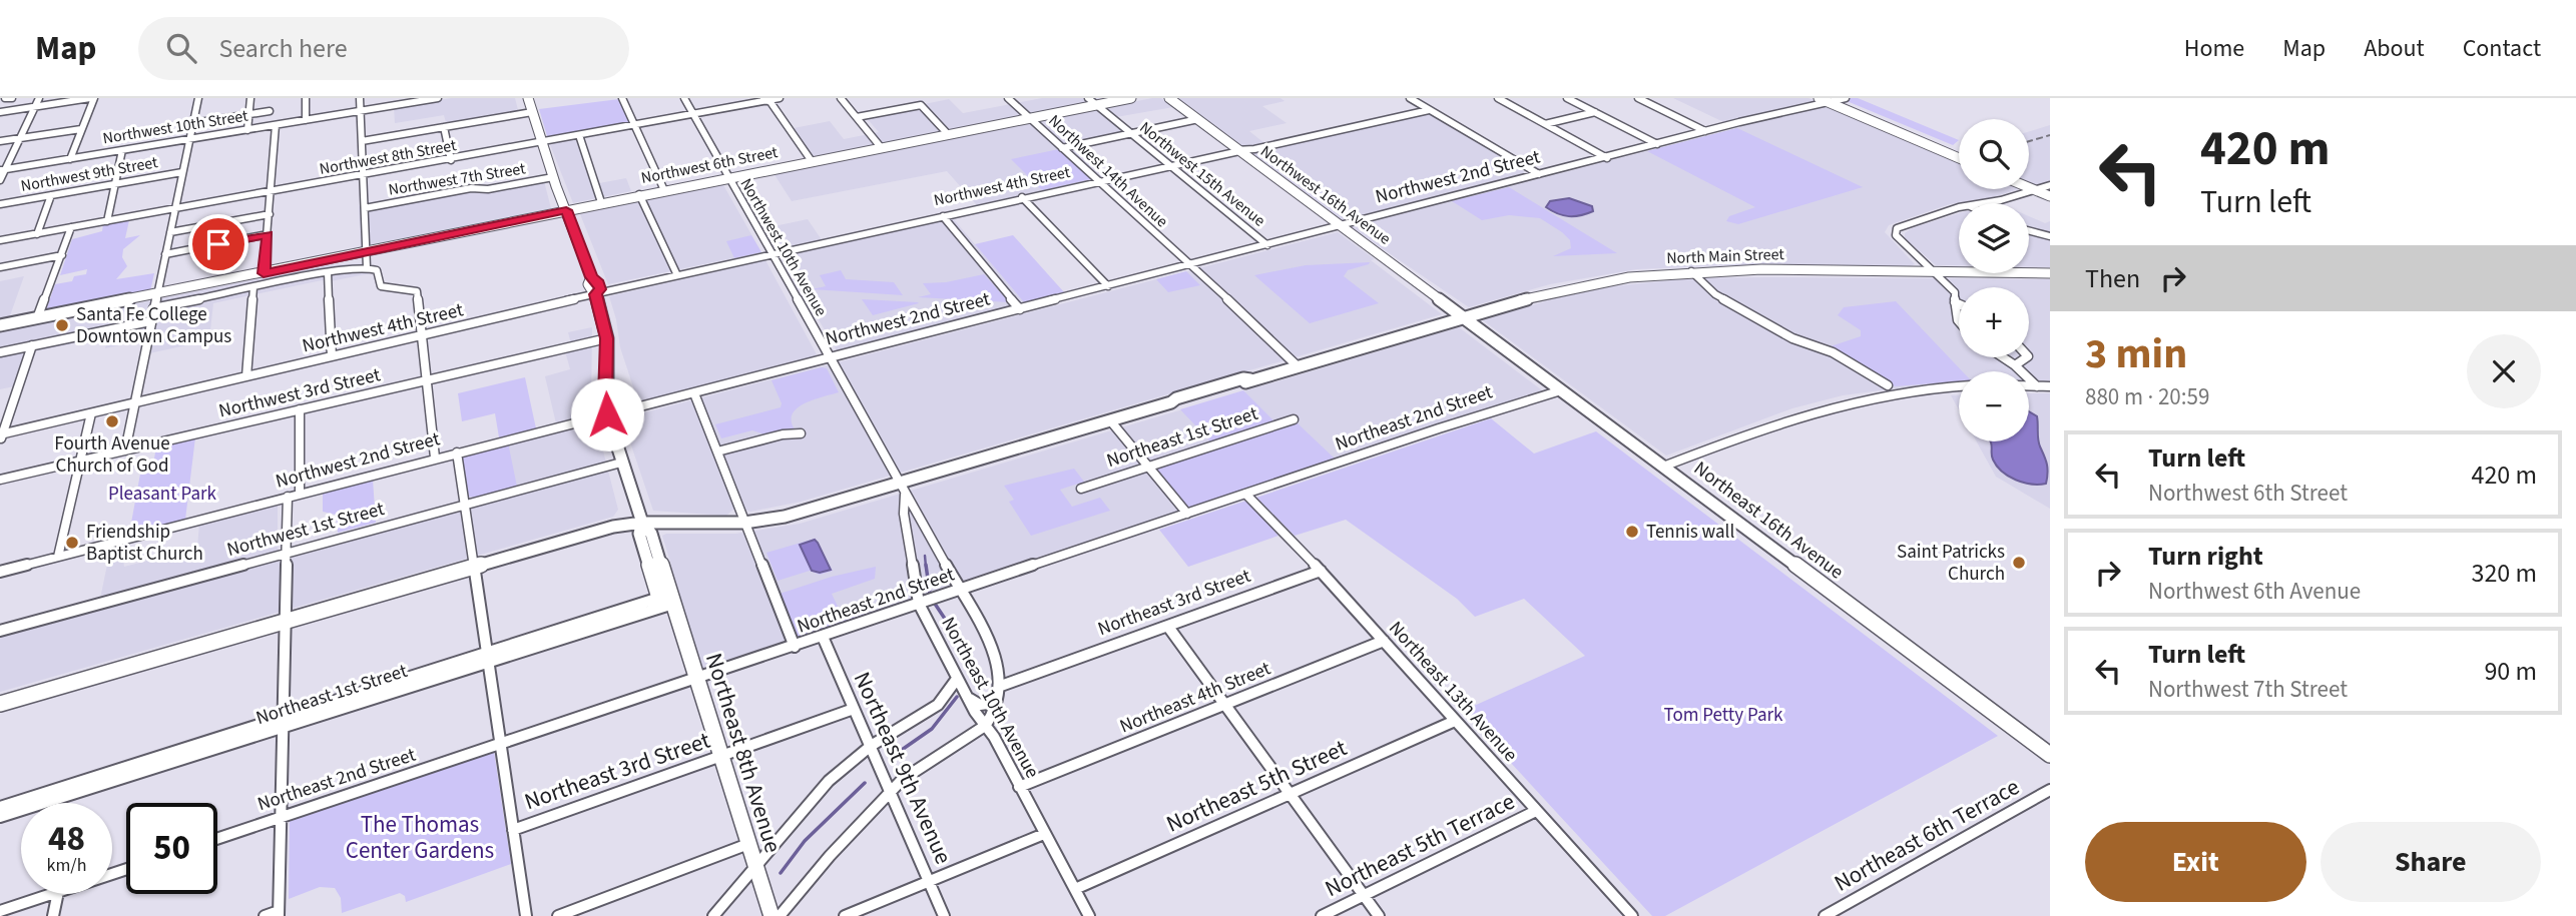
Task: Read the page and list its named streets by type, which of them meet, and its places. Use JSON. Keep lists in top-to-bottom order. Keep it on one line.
{"streets":{"main road":["Northwest 6th Street","Northwest 16th Avenue","North Main Street","Northeast 16th Avenue","Northeast 8th Avenue"],"street":["Northwest 10th Street","Northwest 8th Street","Northwest 14th Avenue","Northwest 9th Street","Northwest 15th Avenue","Northwest 2nd Street","Northwest 7th Street","Northwest 4th Street","Northwest 10th Avenue","Northwest 3rd Street","Northeast 2nd Street","Northeast 1st Street","Northwest 1st Street","Northeast 3rd Street","Northeast 13th Avenue","Northeast 10th Avenue","Northeast 4th Street","Northeast 9th Avenue","Northeast 5th Street","Northeast 6th Terrace","Northeast 5th Terrace"]},"crossings":[["Northwest 8th Street","Northwest 10th Avenue"],["Northwest 6th Street","Northwest 14th Avenue"],["Northwest 6th Street","Northwest 15th Avenue"],["Northwest 6th Street","Northwest 10th Avenue"],["Northwest 6th Street","Northeast 8th Avenue"],["Northwest 14th Avenue","Northwest 2nd Street"],["Northwest 14th Avenue","Northwest 4th Street"],["Northwest 14th Avenue","North Main Street"],["Northwest 15th Avenue","Northwest 2nd Street"],["Northwest 15th Avenue","Northwest 4th Street"],["Northwest 2nd Street","Northwest 16th Avenue"],["Northwest 2nd Street","Northwest 10th Avenue"],["Northwest 2nd Street","Northeast 8th Avenue"],["Northwest 4th Street","Northwest 16th Avenue"],["Northwest 4th Street","Northwest 10th Avenue"],["Northwest 4th Street","Northeast 8th Avenue"],["Northwest 16th Avenue","North Main Street"],["Northwest 16th Avenue","Northeast 16th Avenue"],["Northwest 10th Avenue","North Main Street"],["Northwest 10th Avenue","Northeast 2nd Street"],["Northwest 10th Avenue","Northeast 3rd Street"],["Northwest 10th Avenue","Northeast 10th Avenue"],["North Main Street","Northeast 16th Avenue"],["North Main Street","Northeast 10th Avenue"],["North Main Street","Northeast 8th Avenue"],["Northwest 3rd Street","Northeast 8th Avenue"],["Northeast 2nd Street","Northeast 16th Avenue"],["Northeast 2nd Street","Northeast 13th Avenue"],["Northeast 2nd Street","Northeast 10th Avenue"],["Northeast 2nd Street","Northeast 8th Avenue"],["Northeast 2nd Street","Northeast 9th Avenue"],["Northeast 1st Street","Northeast 8th Avenue"],["Northwest 1st Street","Northeast 8th Avenue"],["Northeast 3rd Street","Northeast 13th Avenue"],["Northeast 3rd Street","Northeast 8th Avenue"],["Northeast 3rd Street","Northeast 9th Avenue"],["Northeast 13th Avenue","Northeast 4th Street"],["Northeast 13th Avenue","Northeast 5th Street"],["Northeast 13th Avenue","Northeast 5th Terrace"],["Northeast 10th Avenue","Northeast 4th Street"],["Northeast 10th Avenue","Northeast 5th Street"]],"parks":["Pleasant Park","Tom Petty Park","The Thomas Center Gardens"],"places":["Santa Fe College Downtown Campus","Fourth Avenue Church of God","Tennis wall","Friendship Baptist Church","Saint Patricks Church"],"page":{"header":"Map","search":"Search here","nav":["Home","Map","About","Contact"],"turn":["420 m","Turn left"],"map_buttons":["+","−"],"then":"Then","heading":["3 min","880 m · 20:59"],"list":[{"name":"Turn left","note":"Northwest 6th Street","value":"420 m"},{"name":"Turn right","note":"Northwest 6th Avenue","value":"320 m"},{"name":"Turn left","note":"Northwest 7th Street","value":"90 m"}],"speed":"48 km/h","limit":"50","buttons":["Exit","Share"]}}
